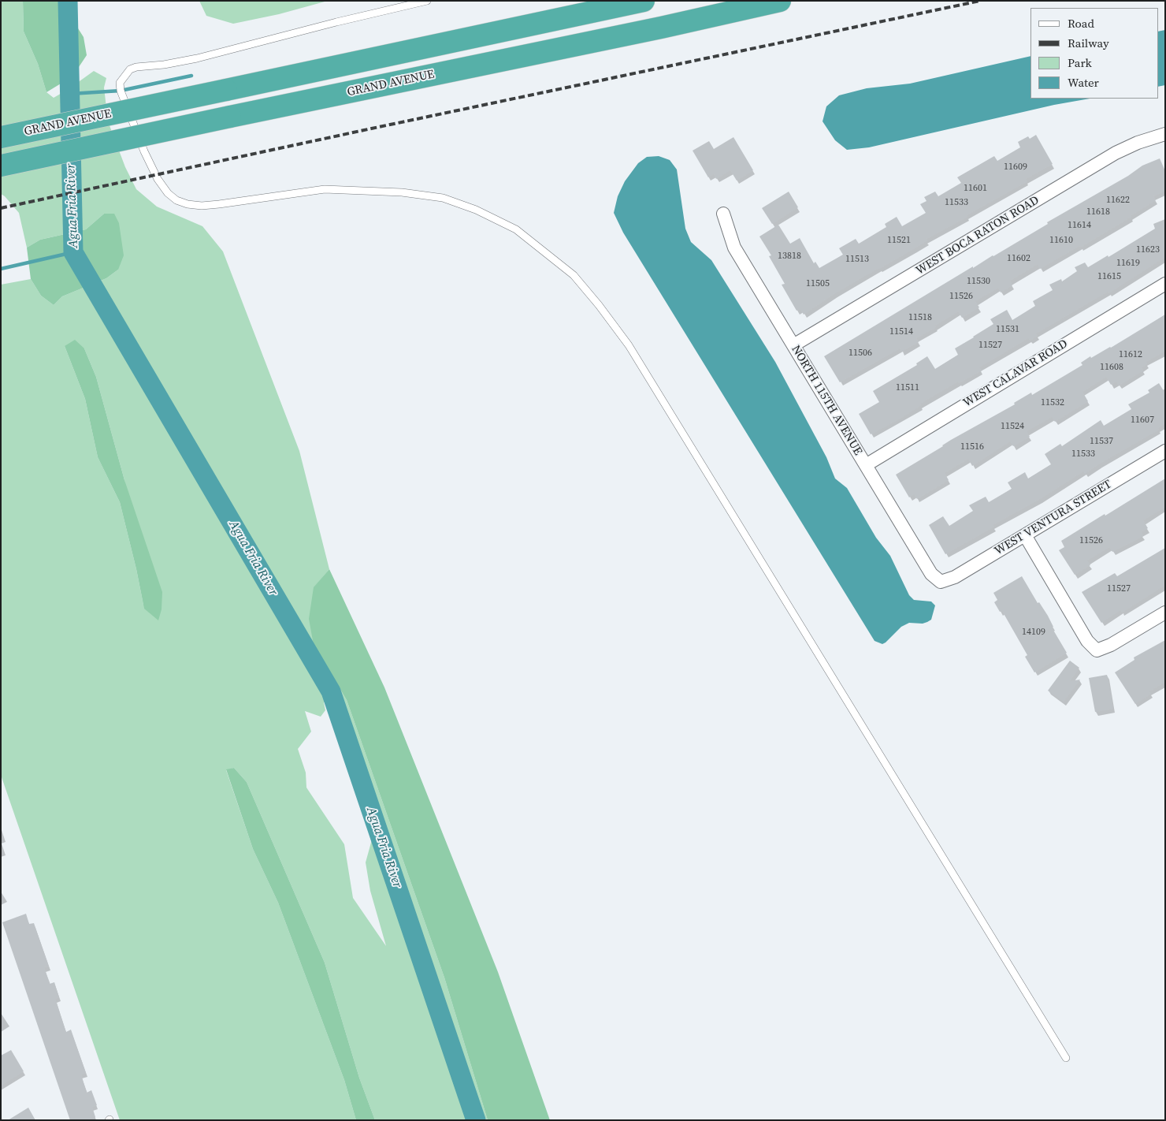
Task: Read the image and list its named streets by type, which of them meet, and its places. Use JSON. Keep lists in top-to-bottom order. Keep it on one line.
{"streets":{"highway":["GRAND AVENUE"],"street":["WEST BOCA RATON ROAD","WEST CALAVAR ROAD","NORTH 115TH AVENUE","WEST VENTURA STREET"]},"crossings":[["WEST BOCA RATON ROAD","NORTH 115TH AVENUE"],["WEST CALAVAR ROAD","NORTH 115TH AVENUE"],["NORTH 115TH AVENUE","WEST VENTURA STREET"]],"water":["Agua Fria River"],"house_numbers":["11609","11601","11622","11533","11618","11614","11521","11610","11623","13818","11602","11513","11619","11615","11530","11505","11526","11518","11531","11514","11527","11506","11612","11608","11511","11532","11607","11524","11537","11516","11533","11526","11527","14109"],"legend":["Road","Railway","Park","Water"]}
